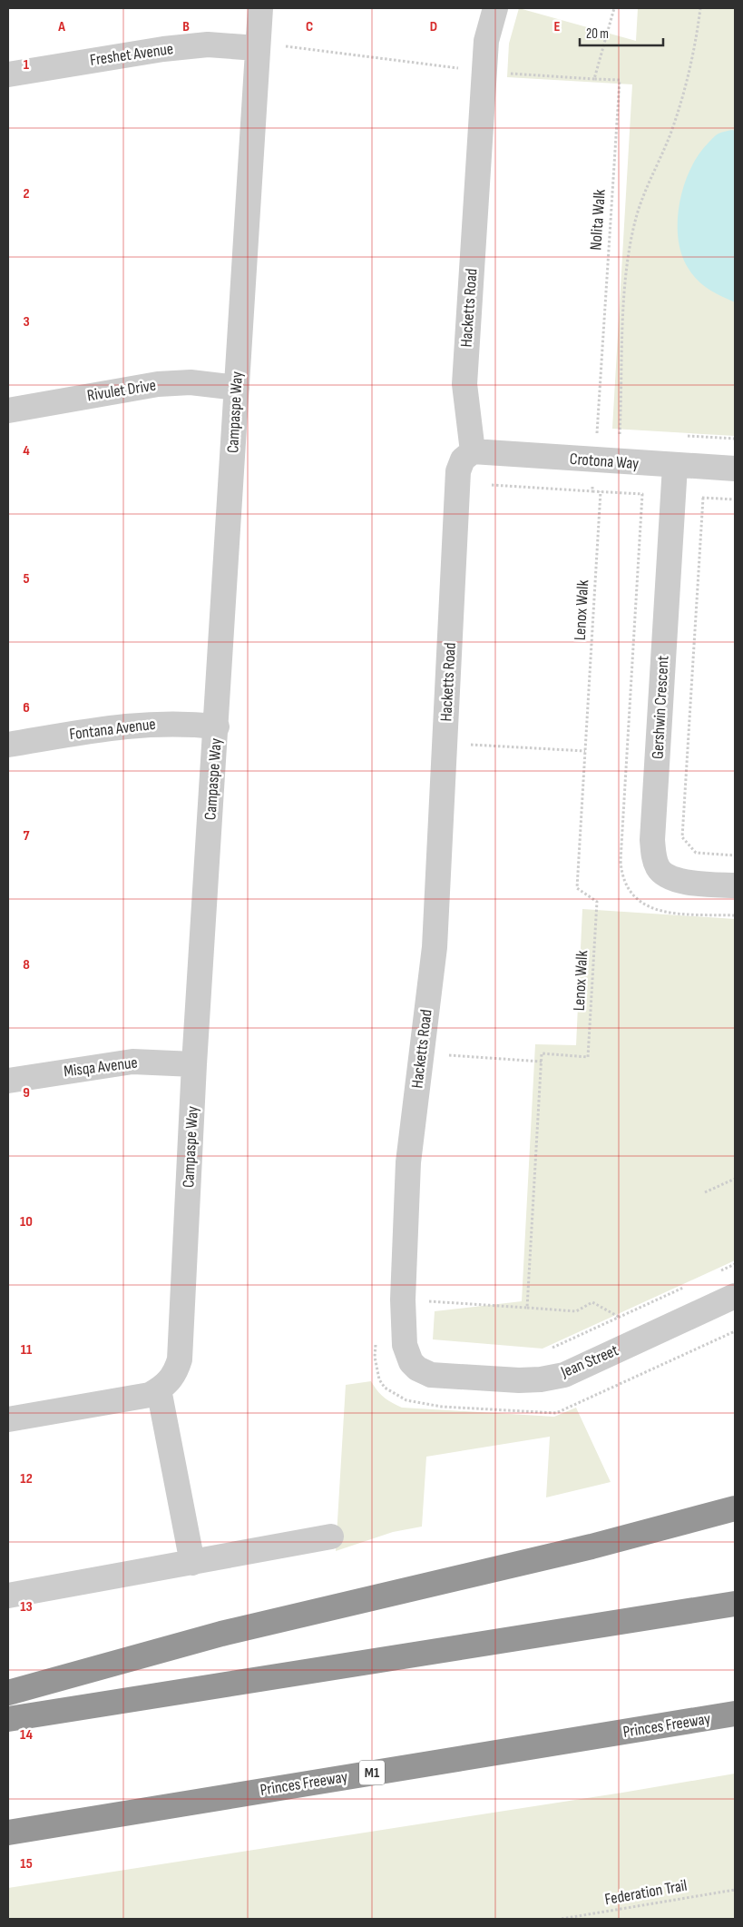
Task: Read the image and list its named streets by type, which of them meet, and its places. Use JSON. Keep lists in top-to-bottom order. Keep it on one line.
{"streets":{"highway":["Princes Freeway","M1"],"street":["Freshet Avenue","Hacketts Road","Rivulet Drive","Campaspe Way","Crotona Way","Gershwin Crescent","Fontana Avenue","Misqa Avenue","Jean Street"],"path":["Nolita Walk","Lenox Walk","Federation Trail"]},"crossings":[["Freshet Avenue","Campaspe Way"],["Nolita Walk","Crotona Way"],["Hacketts Road","Crotona Way"],["Hacketts Road","Jean Street"],["Rivulet Drive","Campaspe Way"],["Campaspe Way","Fontana Avenue"],["Campaspe Way","Misqa Avenue"],["Crotona Way","Gershwin Crescent"]],"scale_bar":"20 m","grid":{"columns":["A","B","C","D","E"],"rows":["1","2","3","4","5","6","7","8","9","10","11","12","13","14","15"]}}
